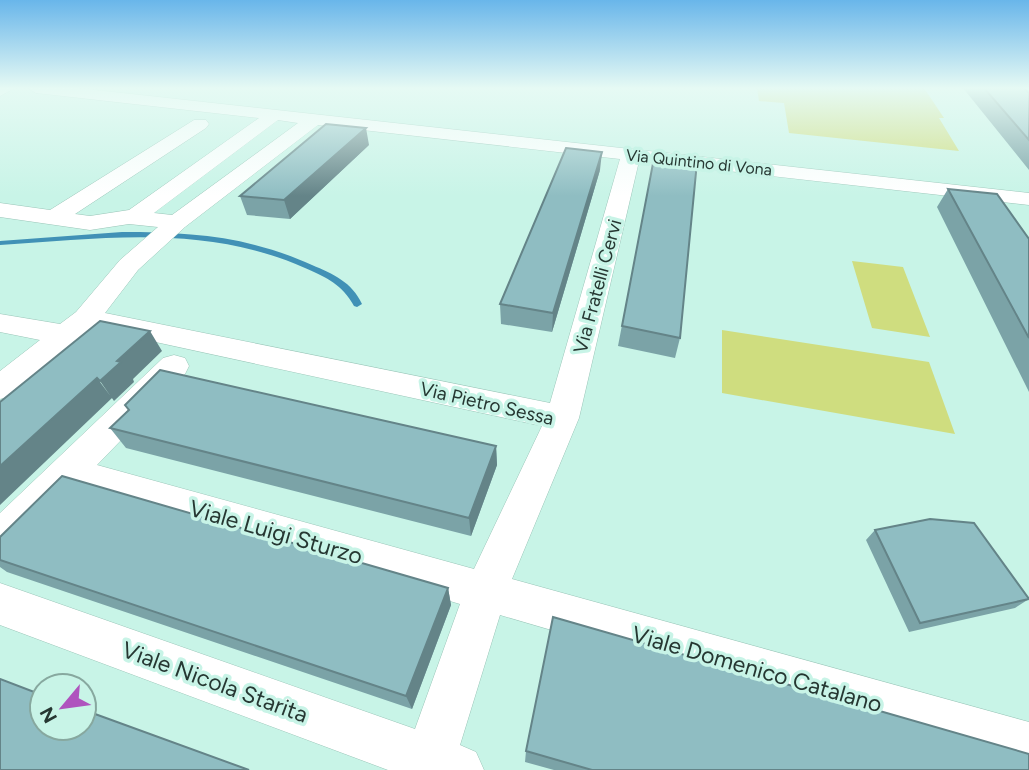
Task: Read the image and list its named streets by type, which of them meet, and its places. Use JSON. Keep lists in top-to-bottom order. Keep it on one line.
{"streets":{"street":["Via Quintino di Vona","Via Fratelli Cervi","Via Pietro Sessa","Viale Luigi Sturzo","Viale Domenico Catalano","Viale Nicola Starita"]},"crossings":[["Via Quintino di Vona","Via Fratelli Cervi"],["Via Fratelli Cervi","Via Pietro Sessa"],["Via Pietro Sessa","Viale Luigi Sturzo"],["Via Pietro Sessa","Viale Domenico Catalano"],["Via Pietro Sessa","Viale Nicola Starita"],["Viale Luigi Sturzo","Viale Domenico Catalano"]],"north":"bottom left"}
